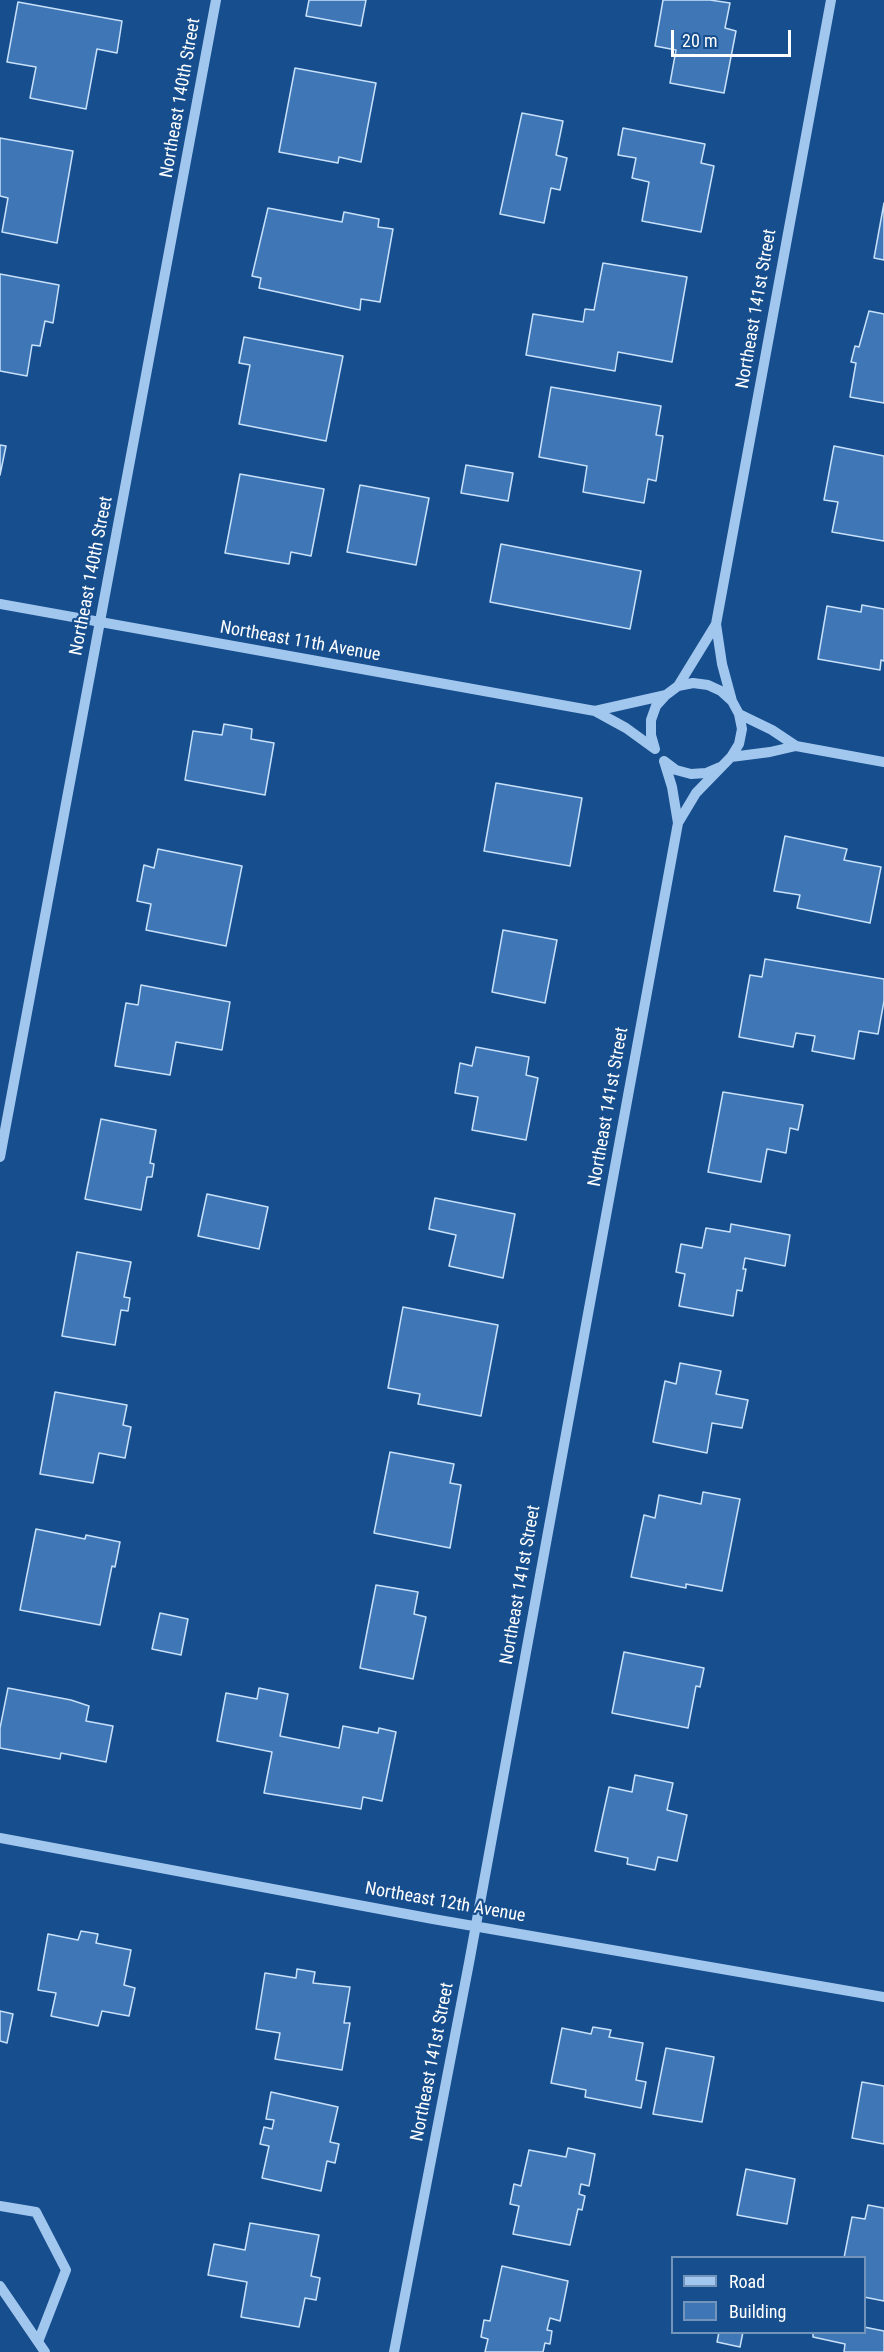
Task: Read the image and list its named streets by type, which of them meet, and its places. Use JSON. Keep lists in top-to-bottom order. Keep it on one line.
{"streets":{"street":["Northeast 140th Street","Northeast 141st Street","Northeast 11th Avenue","Northeast 12th Avenue"]},"crossings":[["Northeast 140th Street","Northeast 11th Avenue"],["Northeast 141st Street","Northeast 11th Avenue"],["Northeast 141st Street","Northeast 12th Avenue"]],"legend":["Road","Building"],"scale_bar":"20 m"}
